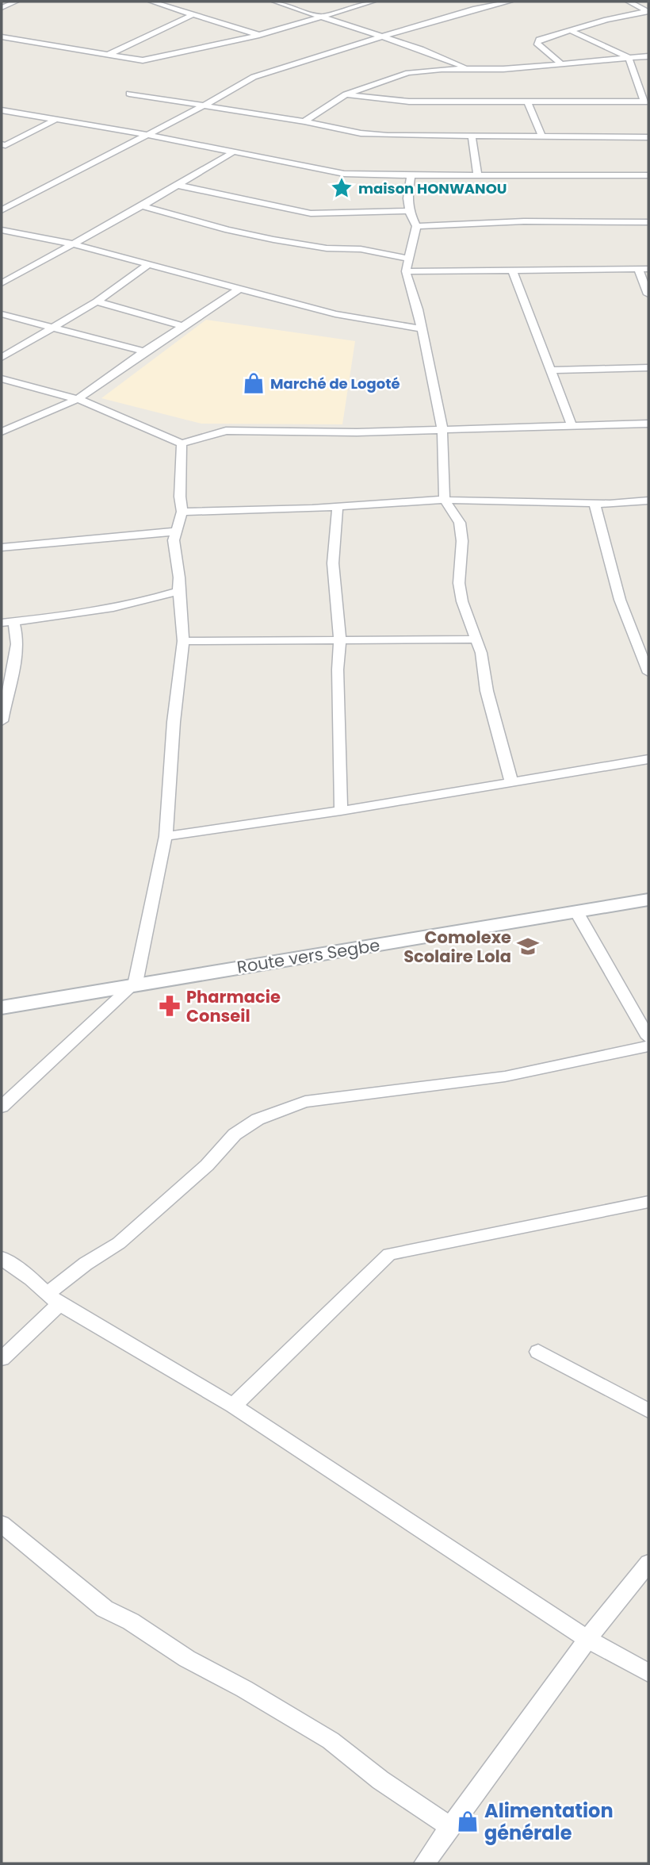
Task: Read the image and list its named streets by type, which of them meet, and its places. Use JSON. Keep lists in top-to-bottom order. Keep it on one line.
{"streets":{"main road":["Route vers Segbe"]},"places":{"place":["maison HONWANOU"],"shop":["Marché de Logoté","Alimentation générale"],"school or university":["Comolexe Scolaire Lola"],"pharmacy":["Pharmacie Conseil"]}}
